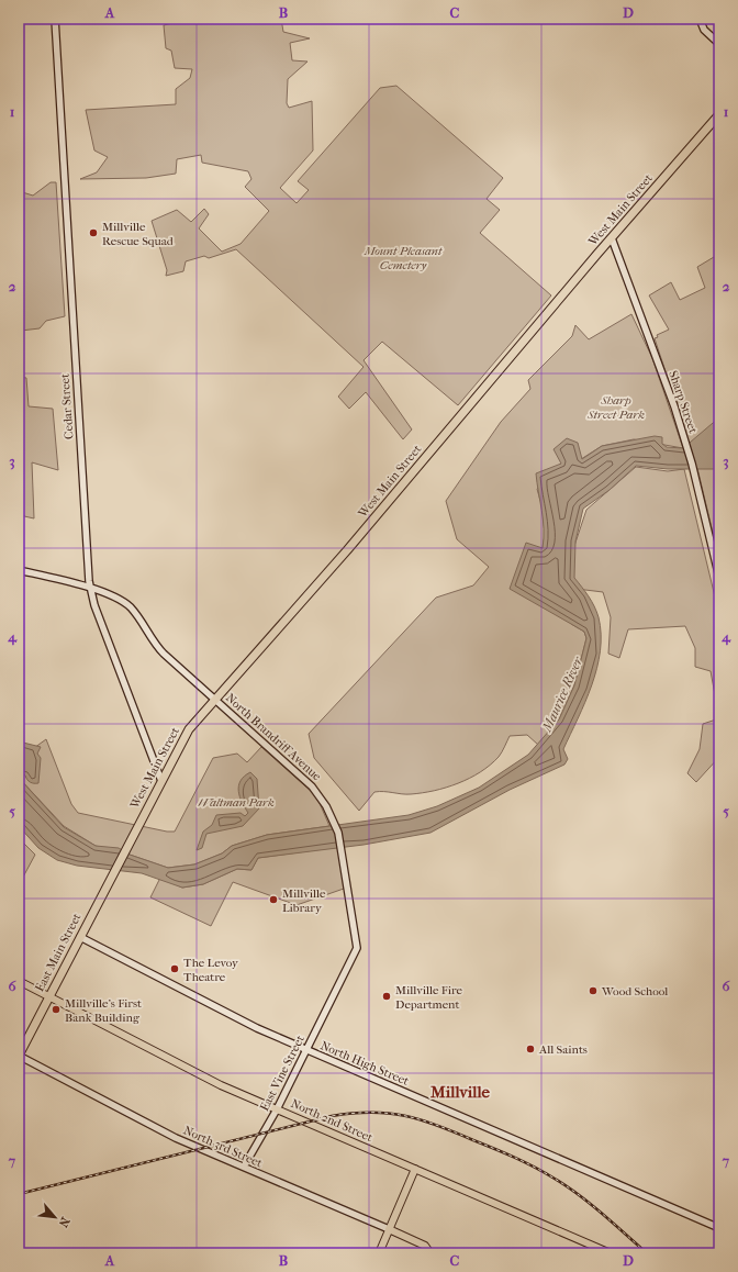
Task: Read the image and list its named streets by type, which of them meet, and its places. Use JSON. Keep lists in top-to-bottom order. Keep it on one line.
{"streets":{"highway":["West Main Street","East Main Street"],"main road":["Sharp Street","Cedar Street","North Brandriff Avenue","North High Street","East Vine Street","North 2nd Street","North 3rd Street"]},"crossings":[["West Main Street","Sharp Street"],["West Main Street","Cedar Street"],["West Main Street","North Brandriff Avenue"],["West Main Street","East Main Street"],["Cedar Street","North Brandriff Avenue"],["North Brandriff Avenue","East Vine Street"],["East Main Street","North High Street"],["East Main Street","North 2nd Street"],["East Main Street","North 3rd Street"],["North High Street","East Vine Street"],["East Vine Street","North 2nd Street"],["East Vine Street","North 3rd Street"]],"districts":["Millville"],"water":["Maurice River"],"parks":["Mount Pleasant Cemetery","Sharp Street Park","Waltman Park"],"places":["Millville Rescue Squad","Millville Library","The Levoy Theatre","Wood School","Millville Fire Department","Millville's First Bank Building","All Saints"],"north":"bottom right","grid":{"columns":["A","B","C","D"],"rows":["1","2","3","4","5","6","7"]}}
